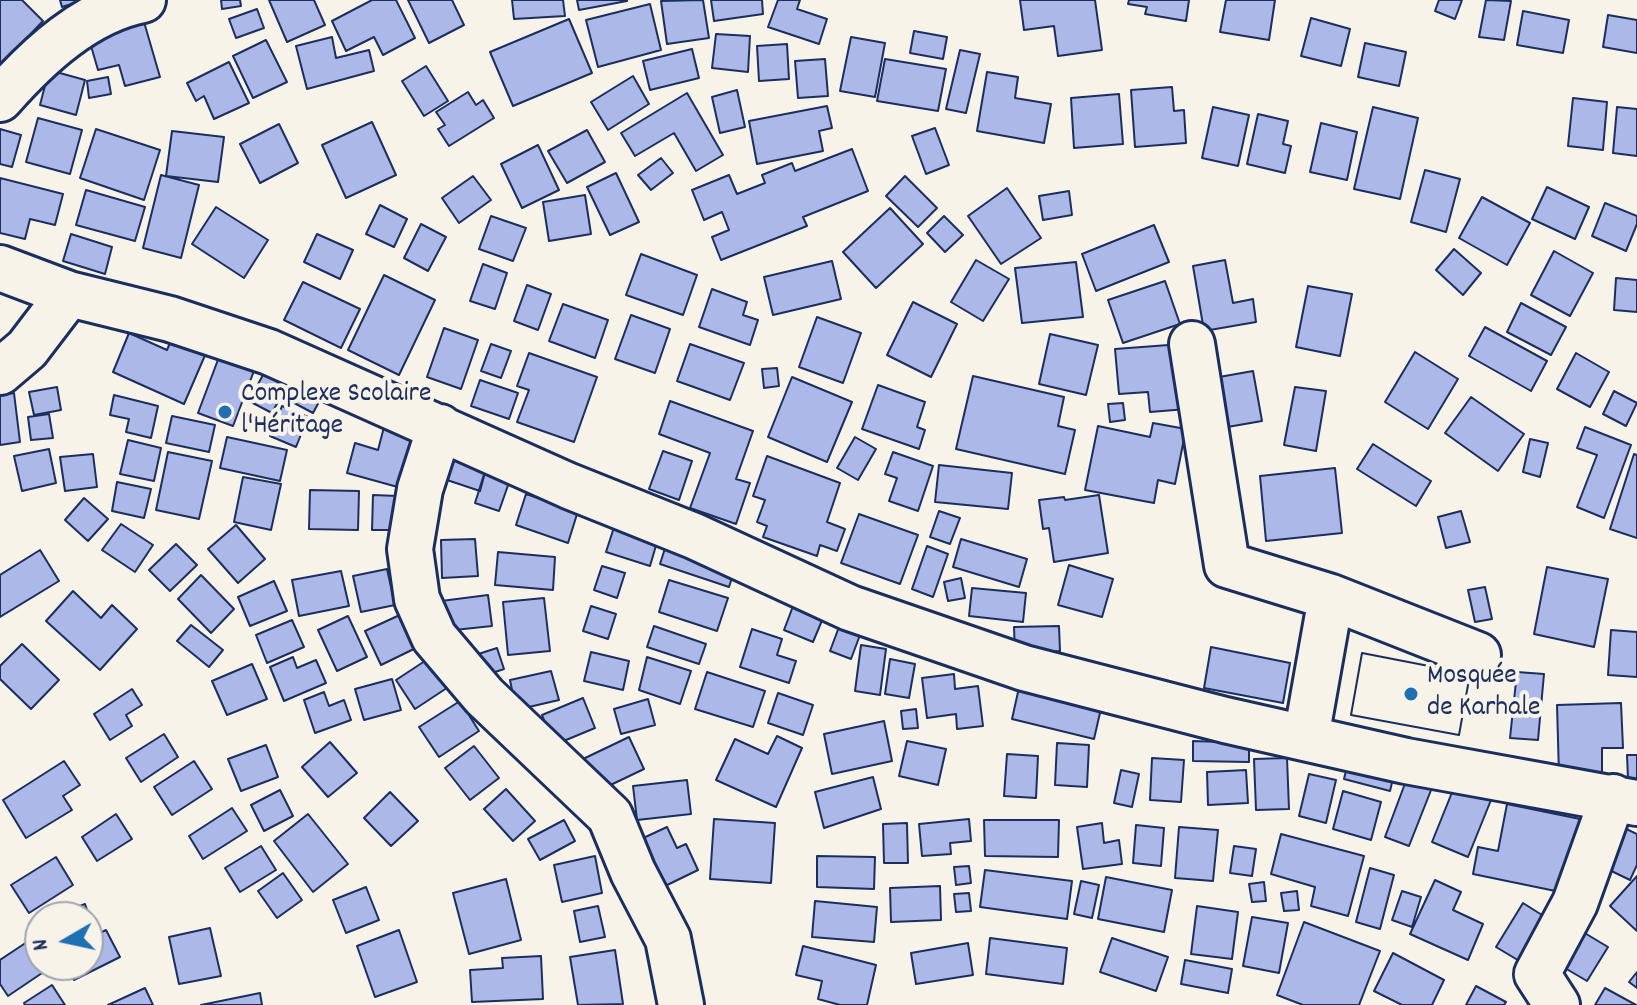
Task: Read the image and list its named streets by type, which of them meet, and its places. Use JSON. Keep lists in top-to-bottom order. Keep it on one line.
{"places":["Complexe Scolaire l'Héritage","Mosquée de Karhale"],"north":"left"}
